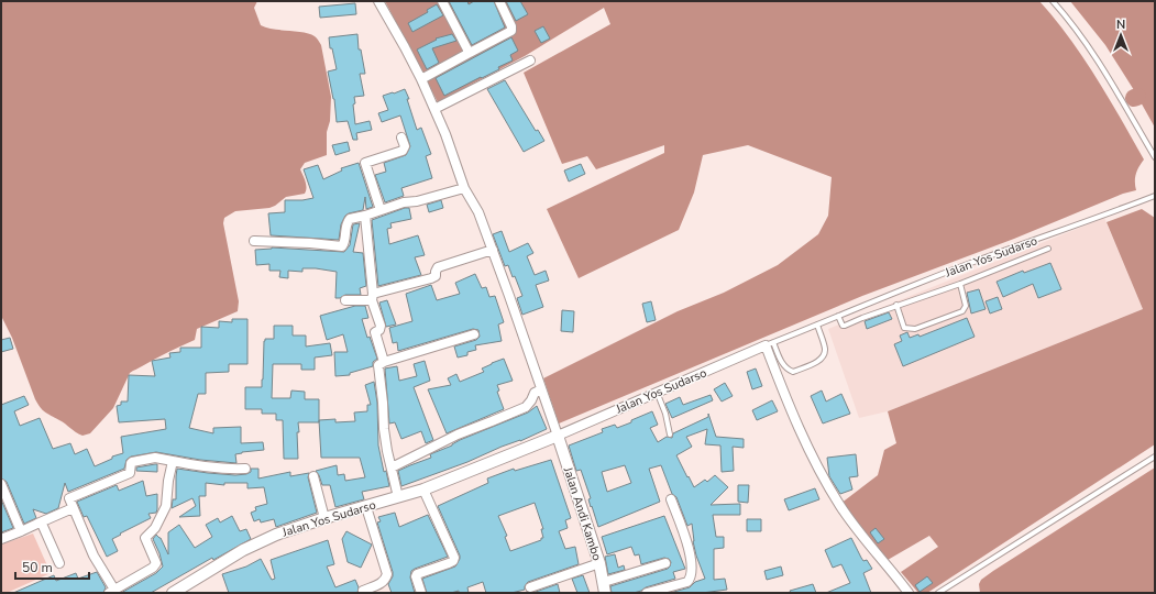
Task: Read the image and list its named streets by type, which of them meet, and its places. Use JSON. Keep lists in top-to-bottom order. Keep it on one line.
{"streets":{"street":["Jalan Yos Sudarso","Jalan Andi Kambo"]},"crossings":[["Jalan Yos Sudarso","Jalan Andi Kambo"]],"scale_bar":"50 m","north":"top"}
